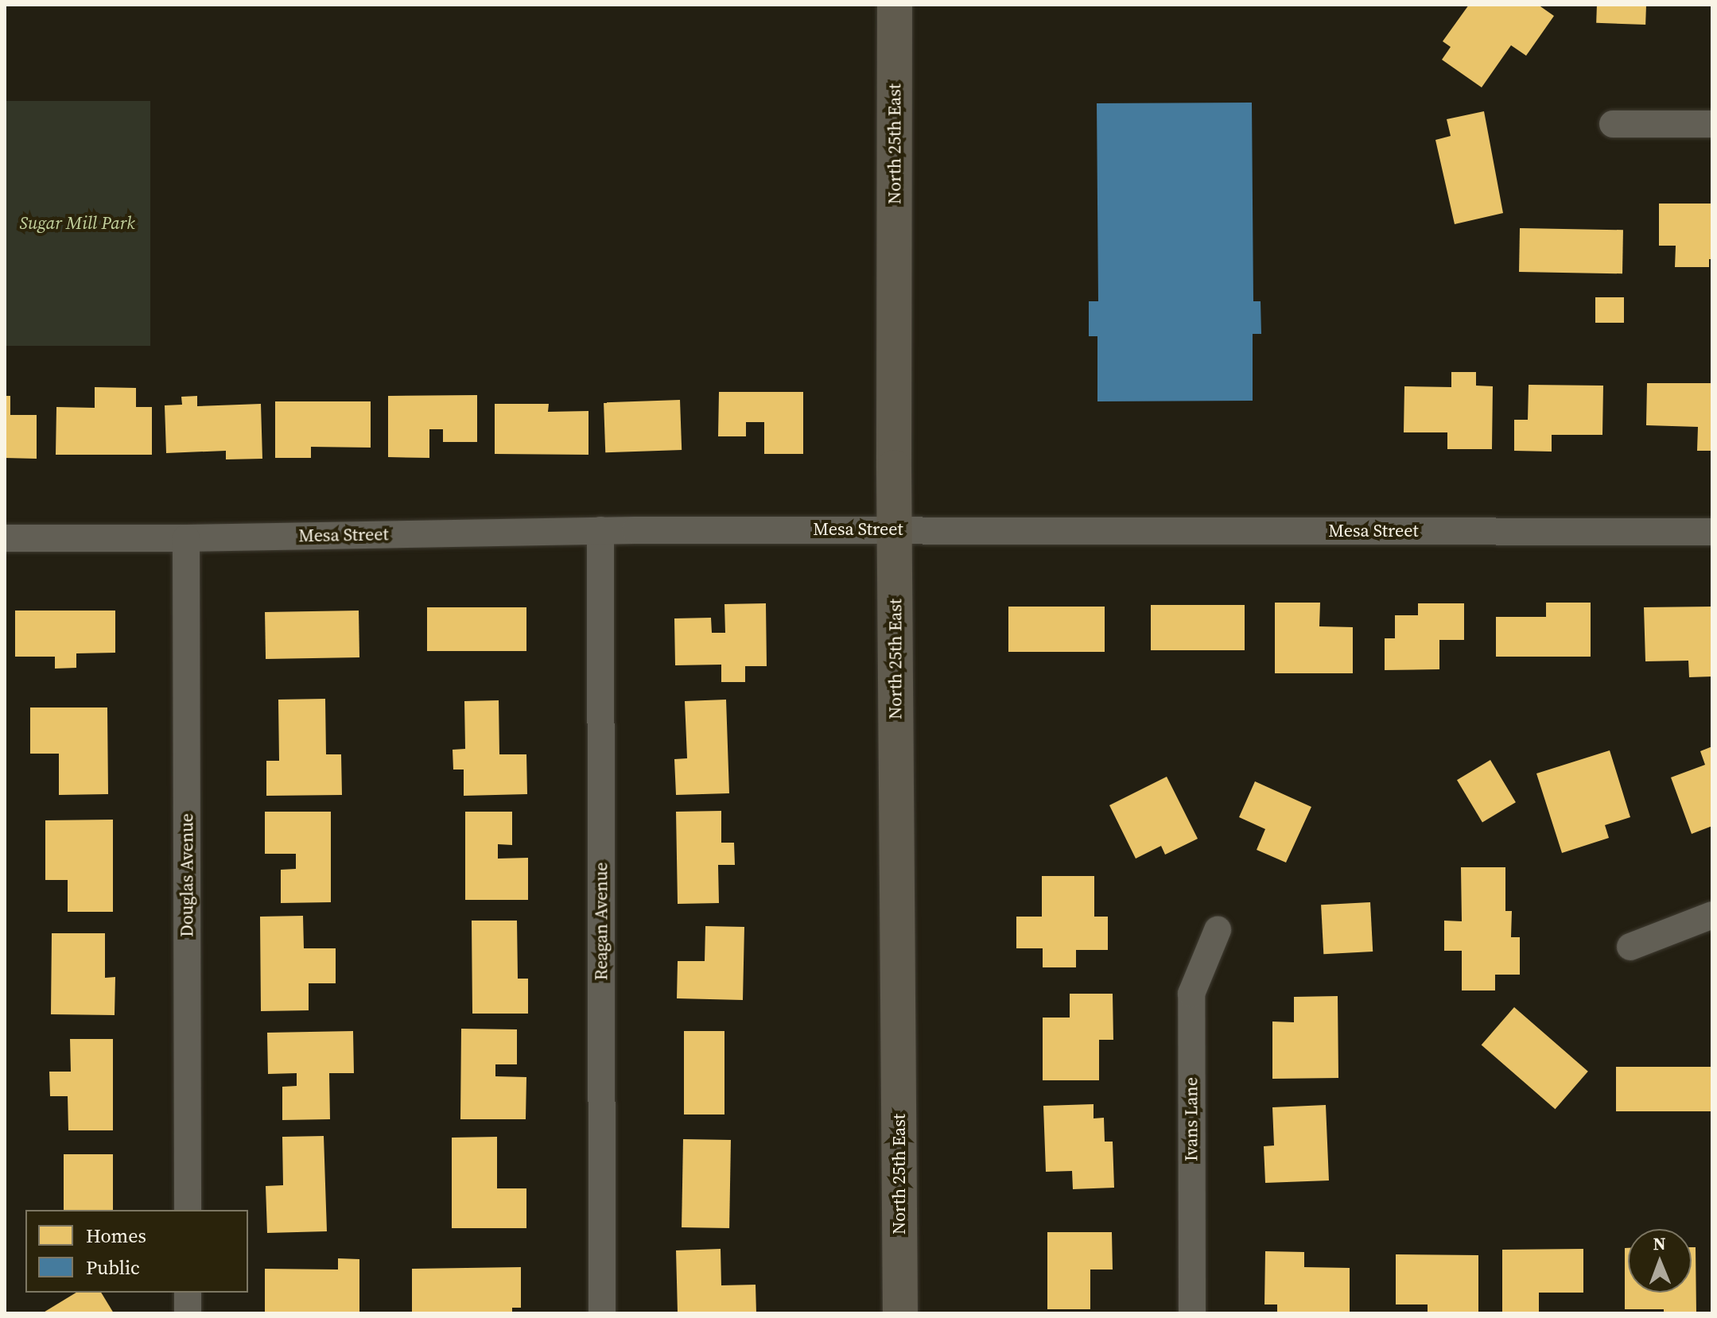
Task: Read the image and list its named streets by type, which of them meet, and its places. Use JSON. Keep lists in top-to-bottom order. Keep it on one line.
{"streets":{"main road":["North 25th East"],"street":["Mesa Street","Douglas Avenue","Reagan Avenue","Ivans Lane"]},"crossings":[["North 25th East","Mesa Street"],["Mesa Street","Douglas Avenue"],["Mesa Street","Reagan Avenue"]],"parks":["Sugar Mill Park"],"legend":["Homes","Public"],"north":"top"}
